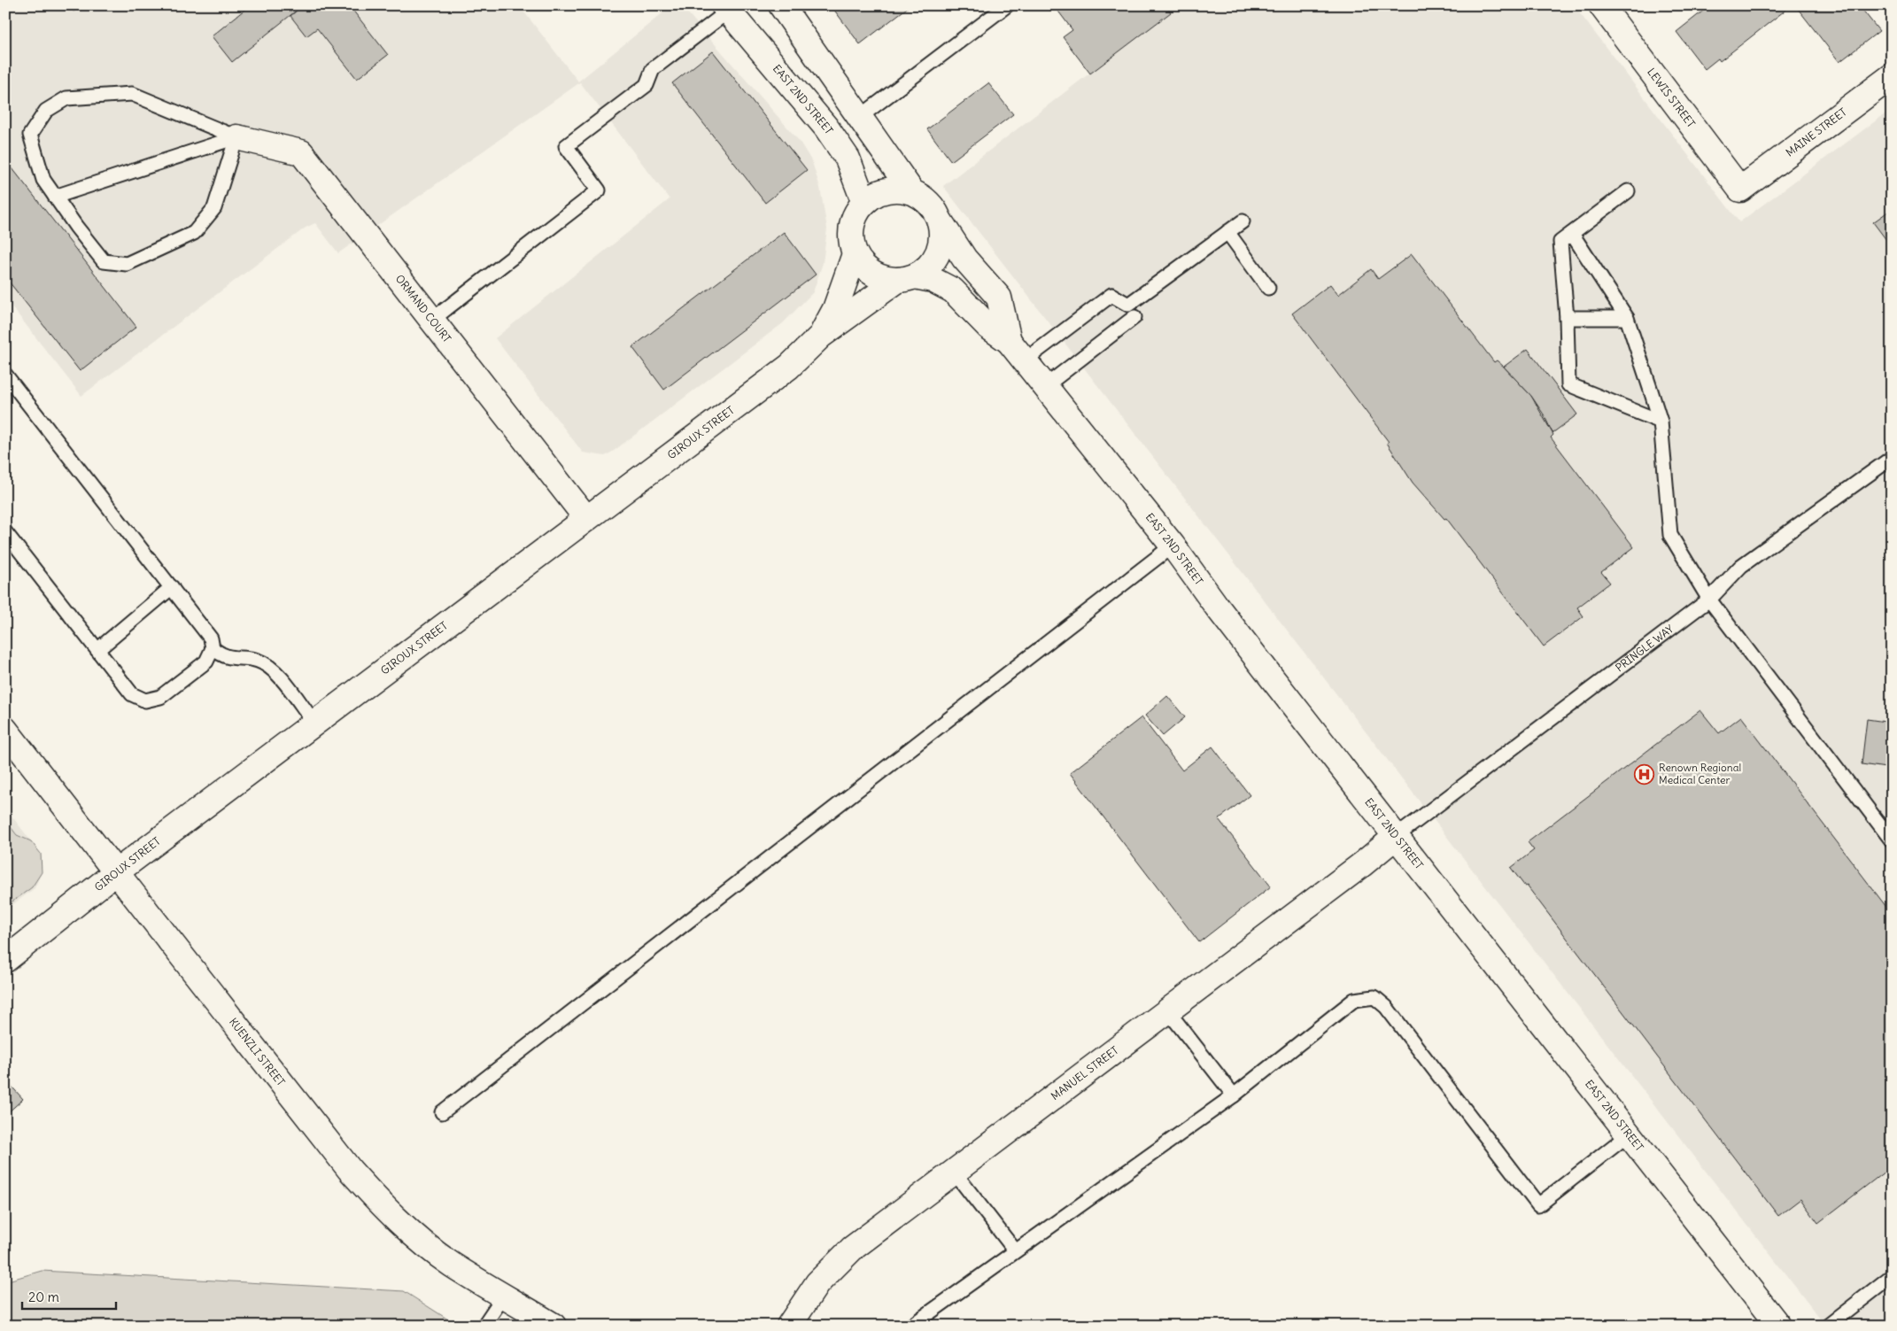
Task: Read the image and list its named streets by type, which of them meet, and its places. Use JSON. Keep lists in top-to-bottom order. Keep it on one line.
{"streets":{"street":["LEWIS STREET","EAST 2ND STREET","MAINE STREET","ORMAND COURT","GIROUX STREET","KUENZLI STREET","MANUEL STREET"],"lane":["PRINGLE WAY"]},"crossings":[["LEWIS STREET","MAINE STREET"],["EAST 2ND STREET","GIROUX STREET"],["EAST 2ND STREET","PRINGLE WAY"],["EAST 2ND STREET","MANUEL STREET"],["ORMAND COURT","GIROUX STREET"],["GIROUX STREET","KUENZLI STREET"],["PRINGLE WAY","MANUEL STREET"]],"places":{"hospital":["Renown Regional Medical Center"]},"scale_bar":"20 m"}
